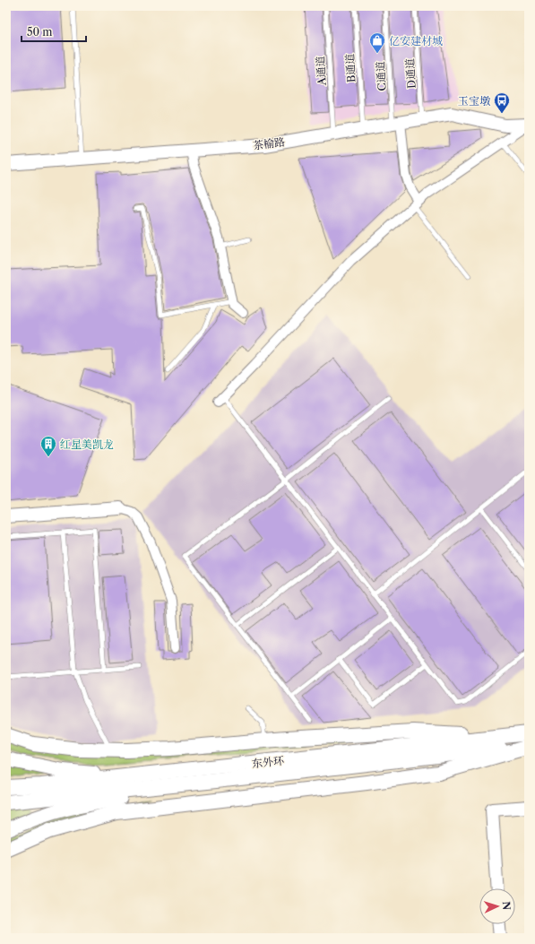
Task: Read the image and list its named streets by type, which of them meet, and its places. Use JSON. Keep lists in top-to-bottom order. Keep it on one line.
{"streets":{"main road":["东外环"],"street":["茶榆路"],"lane":["B通道","A通道","D通道","C通道"]},"crossings":[["B通道","茶榆路"],["A通道","茶榆路"],["D通道","茶榆路"],["C通道","茶榆路"]],"places":{"shop":["亿安建材城"],"bus stop":["玉宝墩"],"building":["红星美凯龙"]},"scale_bar":"50 m","north":"right"}
